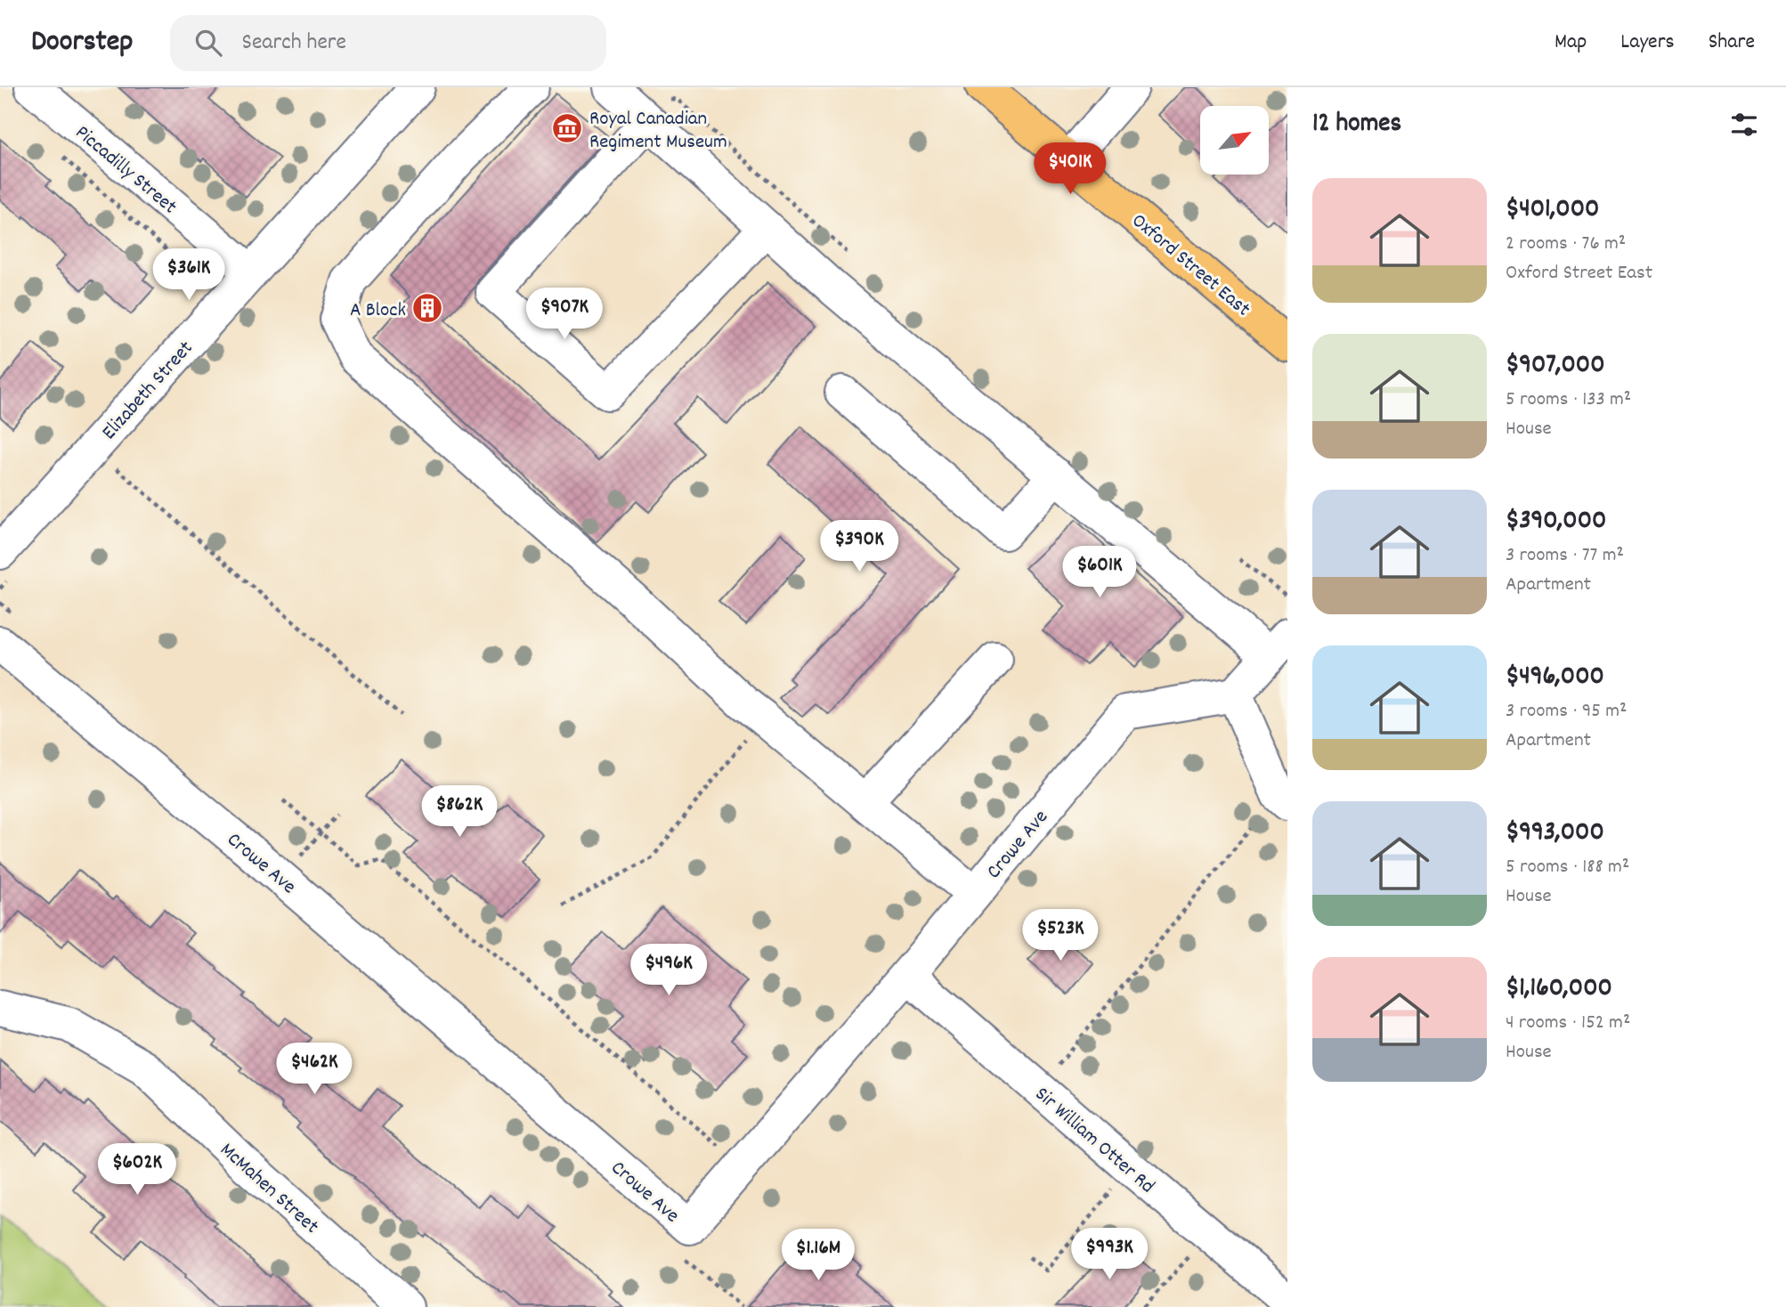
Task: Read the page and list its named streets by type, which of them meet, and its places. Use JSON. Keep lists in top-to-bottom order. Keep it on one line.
{"streets":{"main road":["Oxford Street East"],"street":["Piccadilly Street","Elizabeth Street","Crowe Ave","Sir William Otter Rd","McMahen Street"]},"crossings":[["Piccadilly Street","Elizabeth Street"],["Crowe Ave","Sir William Otter Rd"]],"places":{"museum":["Royal Canadian Regiment Museum"],"building":["A Block"]},"north":"top right","page":{"header":"Doorstep","search":"Search here","nav":["Map","Layers","Share"],"heading":"12 homes","price":["$401K","$361K","$907K","$390K","$601K","$862K","$523K","$496K","$462K","$602K","$993K","$1.16M"],"list":[{"name":"$401,000","note":"2 rooms · 76 m² · Oxford Street East"},{"name":"$907,000","note":"5 rooms · 133 m² · House"},{"name":"$390,000","note":"3 rooms · 77 m² · Apartment"},{"name":"$496,000","note":"3 rooms · 95 m² · Apartment"},{"name":"$993,000","note":"5 rooms · 188 m² · House"},{"name":"$1,160,000","note":"4 rooms · 152 m² · House"}]}}
